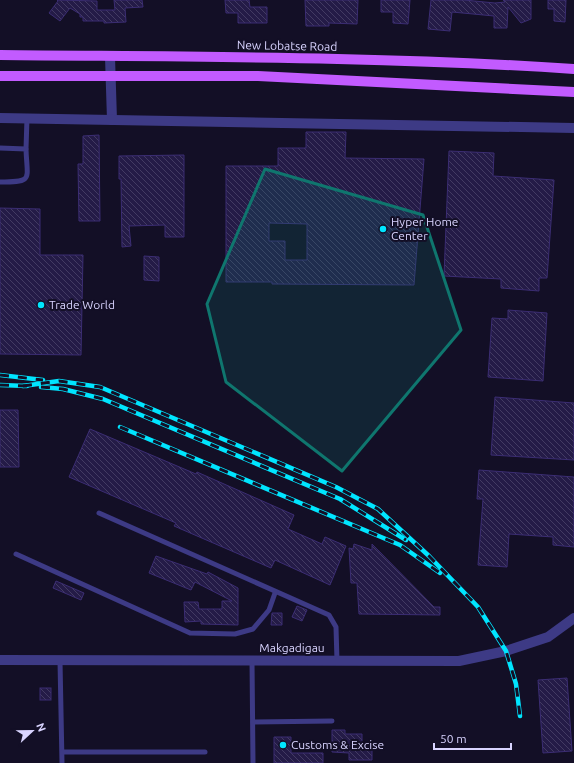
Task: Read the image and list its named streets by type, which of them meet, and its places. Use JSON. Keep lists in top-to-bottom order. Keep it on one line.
{"streets":{"main road":["New Lobatse Road"],"street":["Makgadigau"]},"places":["Hyper Home Center","Trade World","Customs & Excise"],"scale_bar":"50 m","north":"right"}
